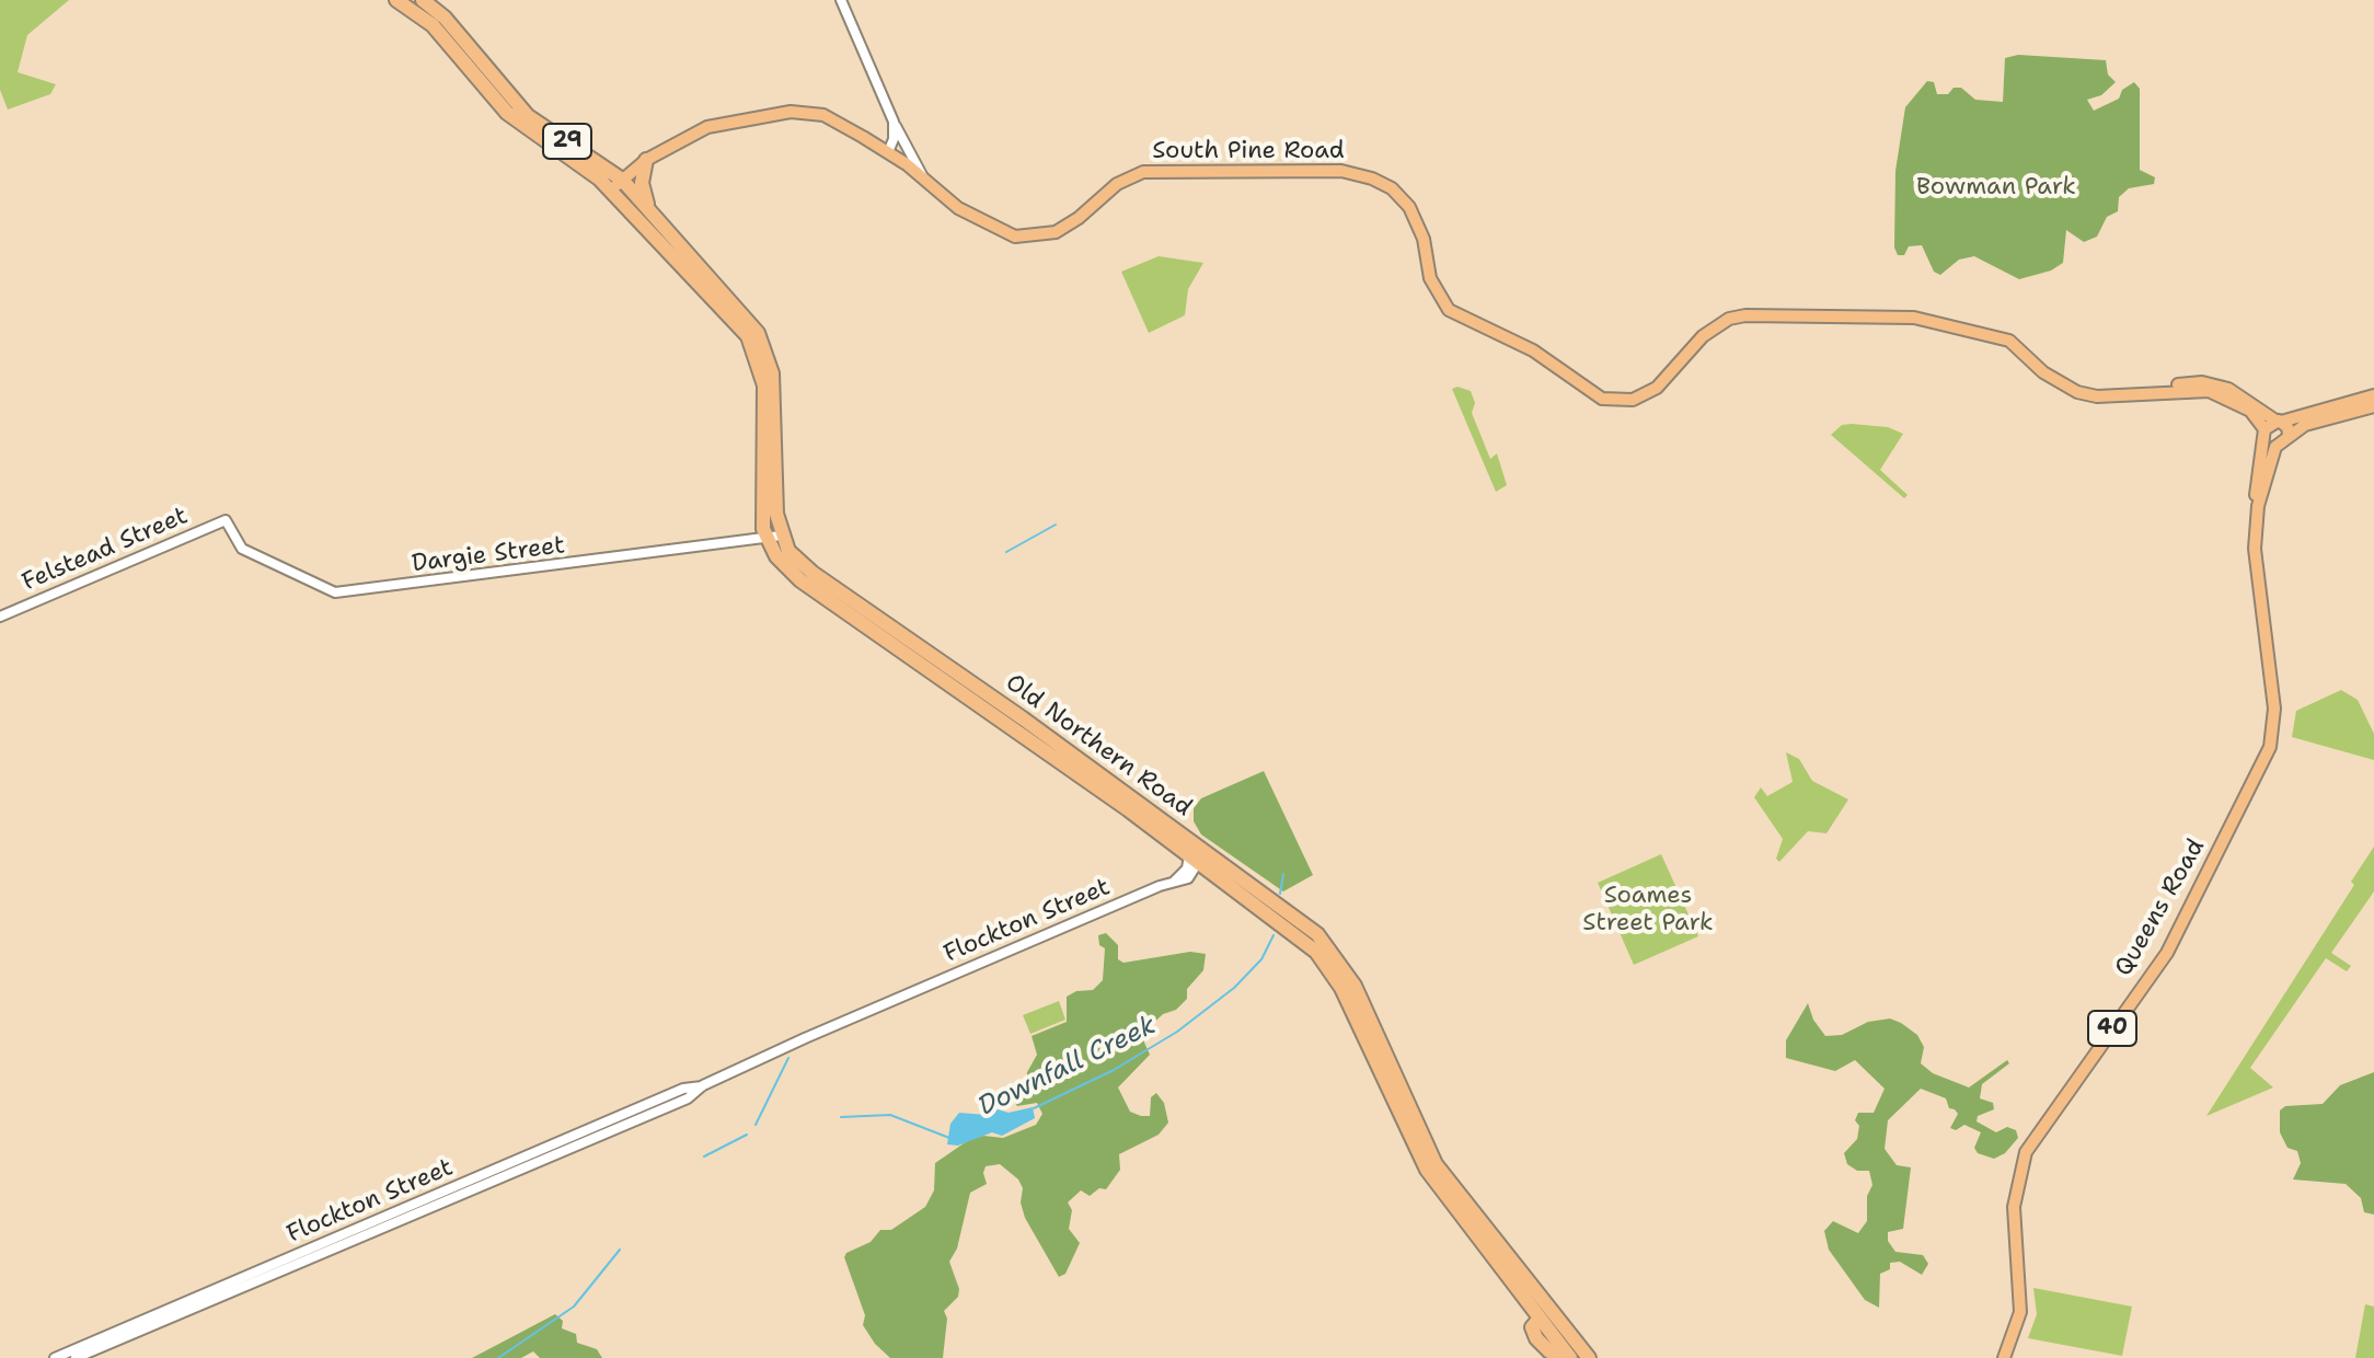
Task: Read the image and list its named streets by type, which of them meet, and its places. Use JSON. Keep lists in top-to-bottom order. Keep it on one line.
{"streets":{"highway":["29","Old Northern Road"],"main road":["South Pine Road","Queens Road","40"],"street":["Felstead Street","Dargie Street","Flockton Street"]},"crossings":[["29","South Pine Road"],["South Pine Road","Queens Road"],["Felstead Street","Dargie Street"],["Dargie Street","Old Northern Road"],["Old Northern Road","Flockton Street"]],"water":["Downfall Creek"],"parks":["Bowman Park","Soames Street Park"]}
